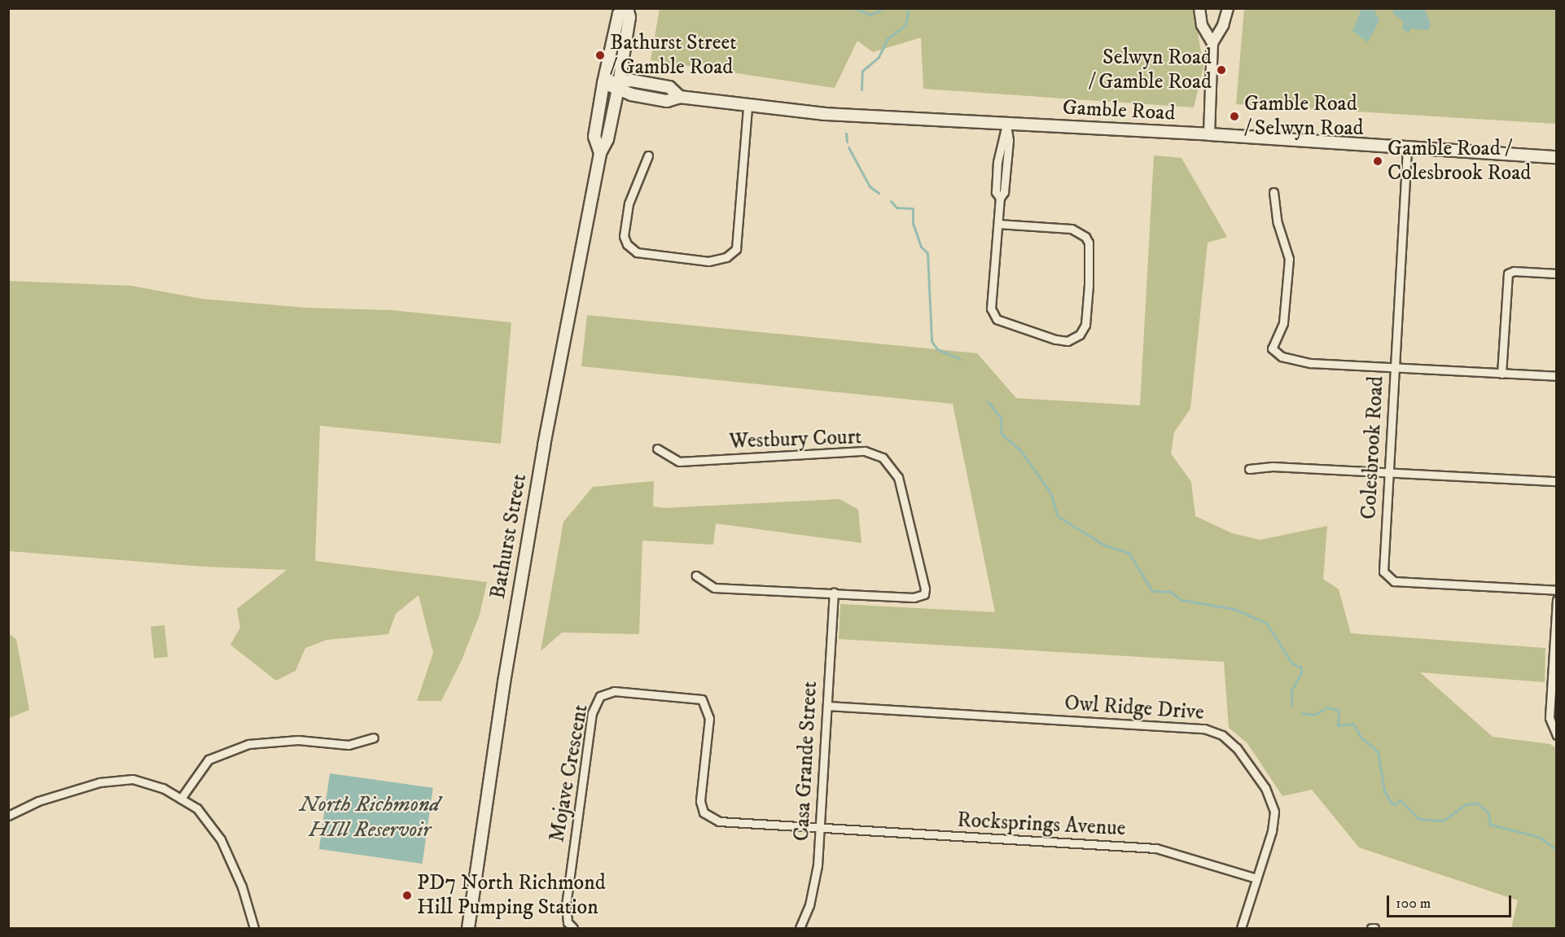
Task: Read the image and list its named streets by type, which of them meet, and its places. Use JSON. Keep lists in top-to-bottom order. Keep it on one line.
{"streets":{"main road":["Gamble Road","Bathurst Street"],"street":["Westbury Court","Colesbrook Road","Owl Ridge Drive","Casa Grande Street","Mojave Crescent","Rocksprings Avenue"]},"crossings":[["Gamble Road","Colesbrook Road"],["Gamble Road","Bathurst Street"],["Westbury Court","Casa Grande Street"],["Owl Ridge Drive","Casa Grande Street"],["Owl Ridge Drive","Rocksprings Avenue"],["Casa Grande Street","Mojave Crescent"],["Casa Grande Street","Rocksprings Avenue"],["Mojave Crescent","Rocksprings Avenue"]],"water":["North Richmond HIll Reservoir"],"places":["Bathurst Street / Gamble Road","Selwyn Road / Gamble Road","Gamble Road / Selwyn Road","Gamble Road / Colesbrook Road","PD7 North Richmond Hill Pumping Station"],"scale_bar":"100 m"}
